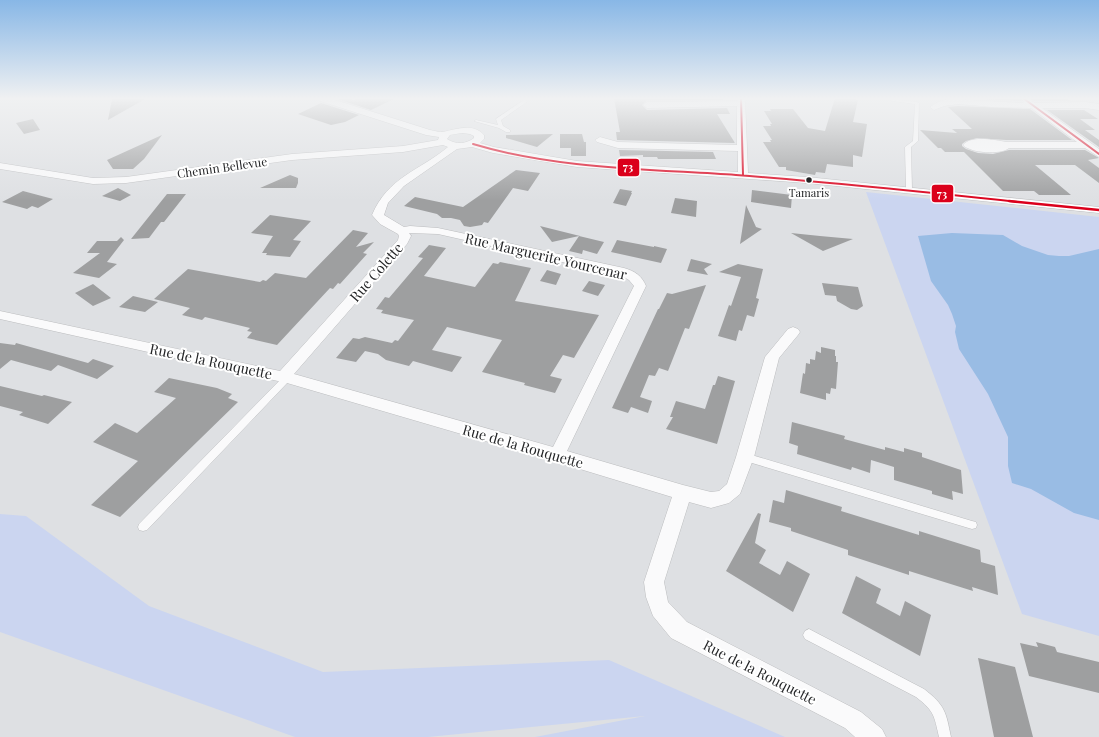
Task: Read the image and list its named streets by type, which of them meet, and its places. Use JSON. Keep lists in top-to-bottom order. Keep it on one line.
{"streets":{"street":["Chemin Bellevue","Rue Marguerite Yourcenar","Rue Colette","Rue de la Rouquette"]},"crossings":[["Chemin Bellevue","Rue Colette"],["Rue Marguerite Yourcenar","Rue Colette"],["Rue Marguerite Yourcenar","Rue de la Rouquette"],["Rue Colette","Rue de la Rouquette"]],"places":["Tamaris"],"lines":["transit line 73"]}
